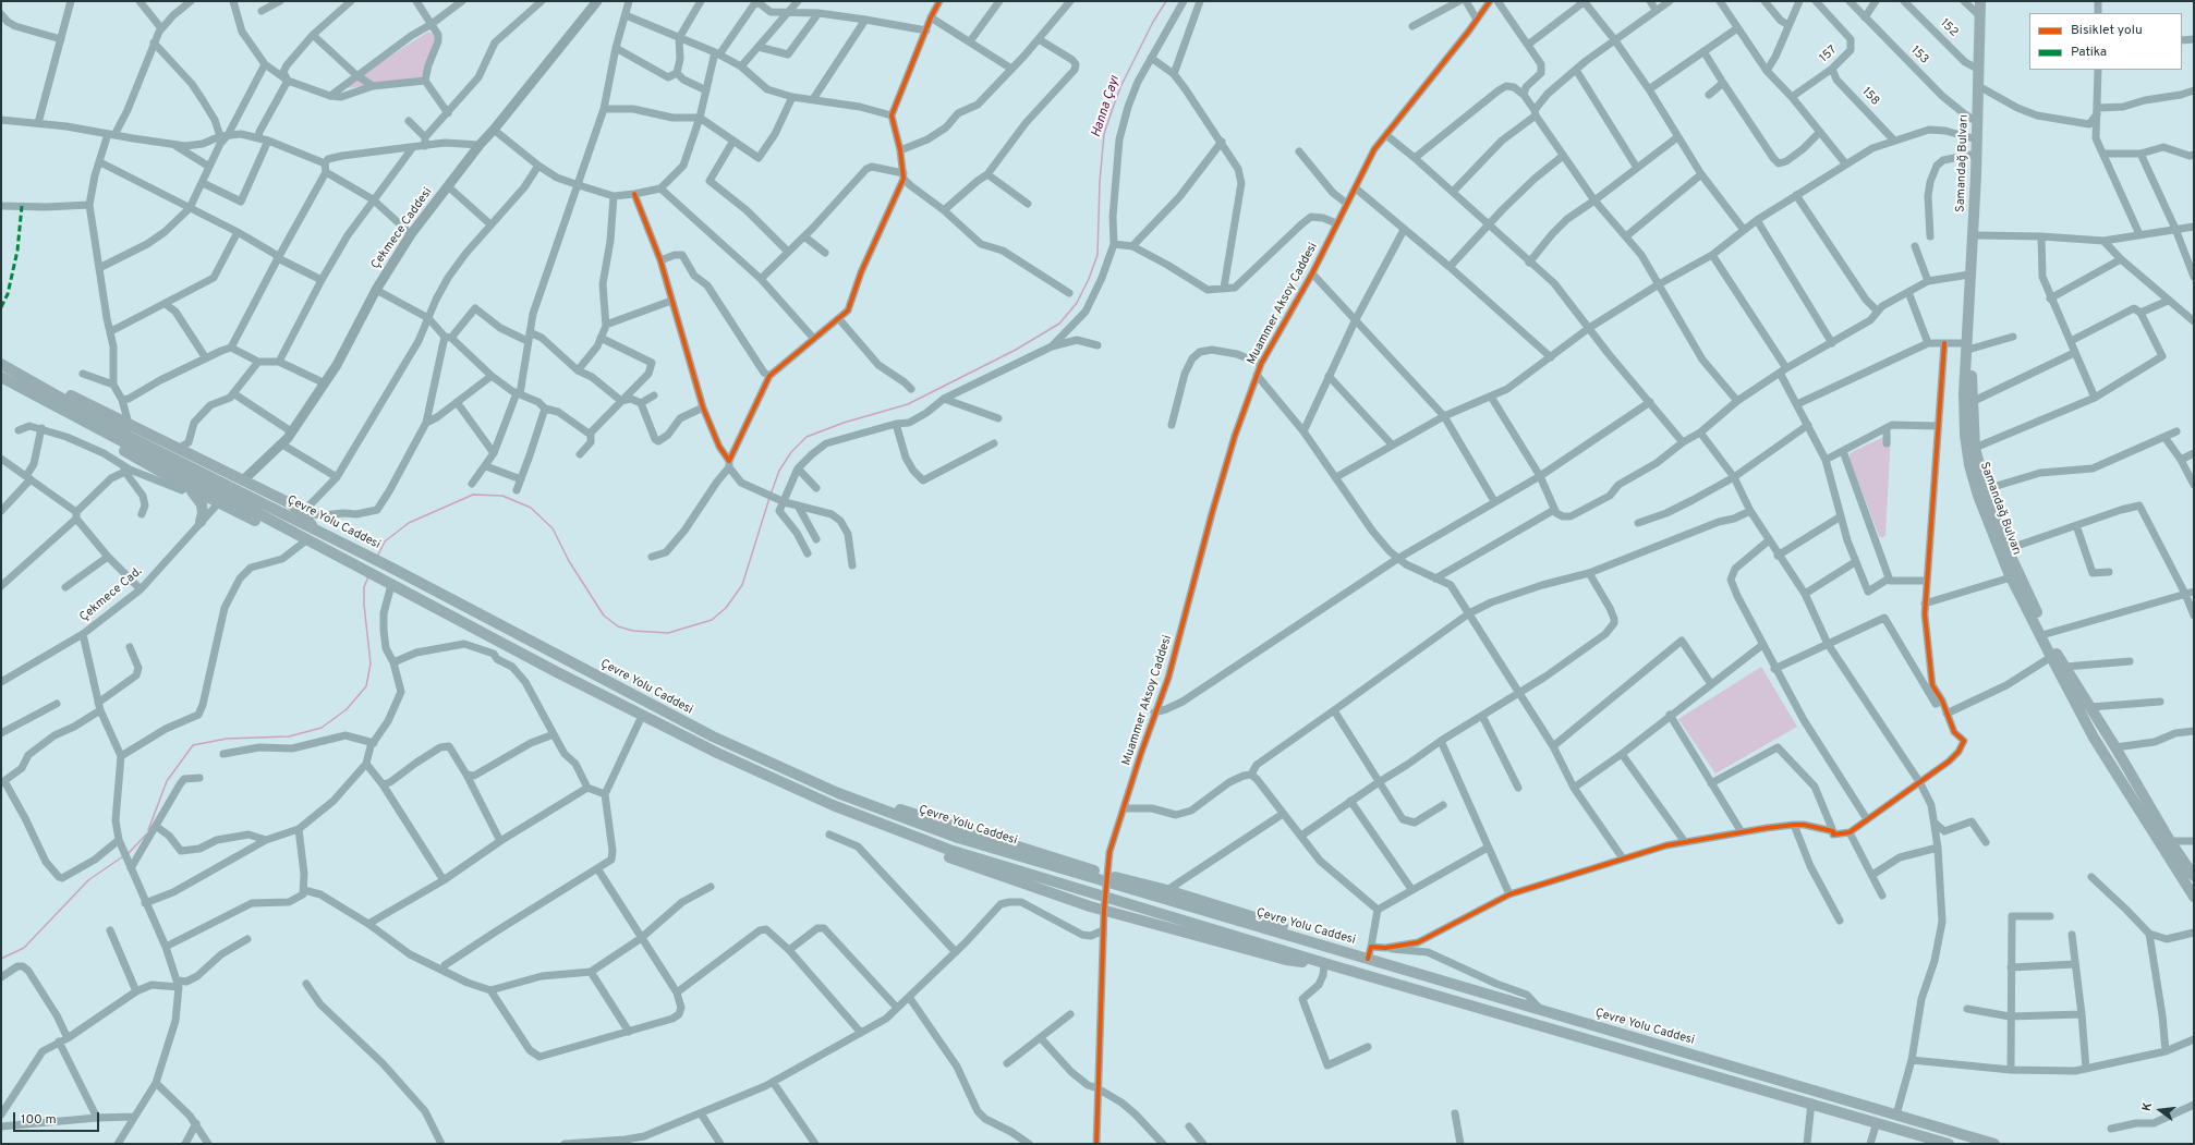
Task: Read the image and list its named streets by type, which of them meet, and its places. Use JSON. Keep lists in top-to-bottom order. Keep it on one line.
{"streets":{"highway":["Samandağ Bulvarı","Çevre Yolu Caddesi"],"main road":["Çekmece Caddesi"],"street":["152","157","153","158","Muammer Aksoy Caddesi","Çekmece Cad."]},"crossings":[["152","Samandağ Bulvarı"],["157","158"],["153","Samandağ Bulvarı"],["Çekmece Caddesi","Çekmece Cad."]],"water":["Hanna Çayı"],"legend":["Bisiklet yolu","Patika"],"scale_bar":"100 m","north":"left"}
